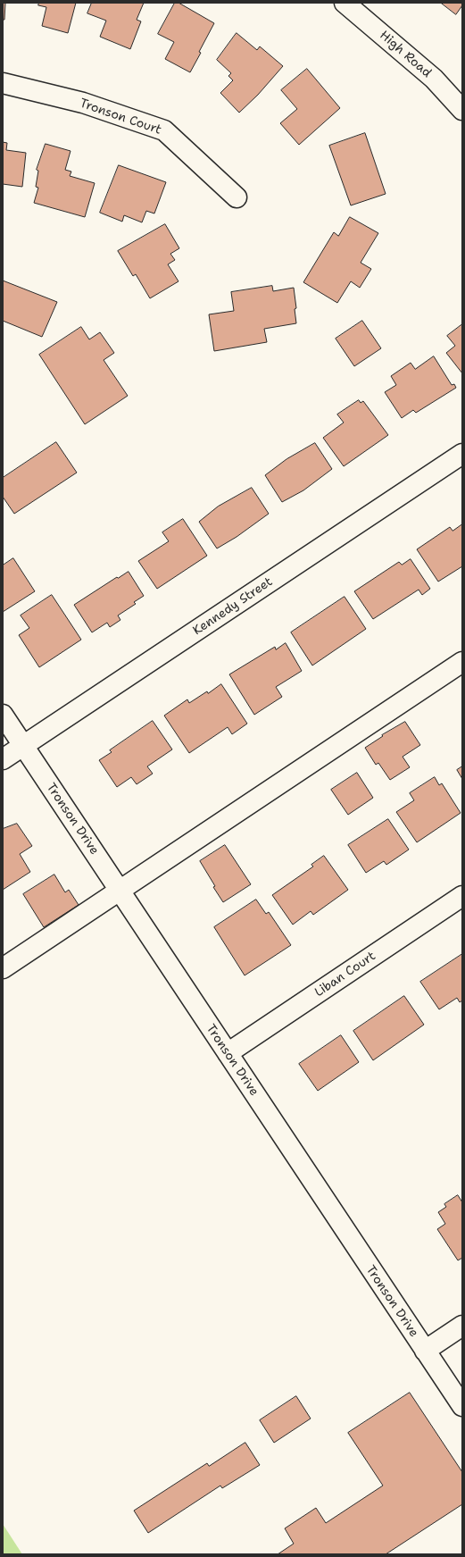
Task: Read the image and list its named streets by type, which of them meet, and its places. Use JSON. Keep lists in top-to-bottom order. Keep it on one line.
{"streets":{"street":["High Road","Tronson Court","Kennedy Street","Tronson Drive","Liban Court"]},"crossings":[["Kennedy Street","Tronson Drive"],["Tronson Drive","Liban Court"]]}
